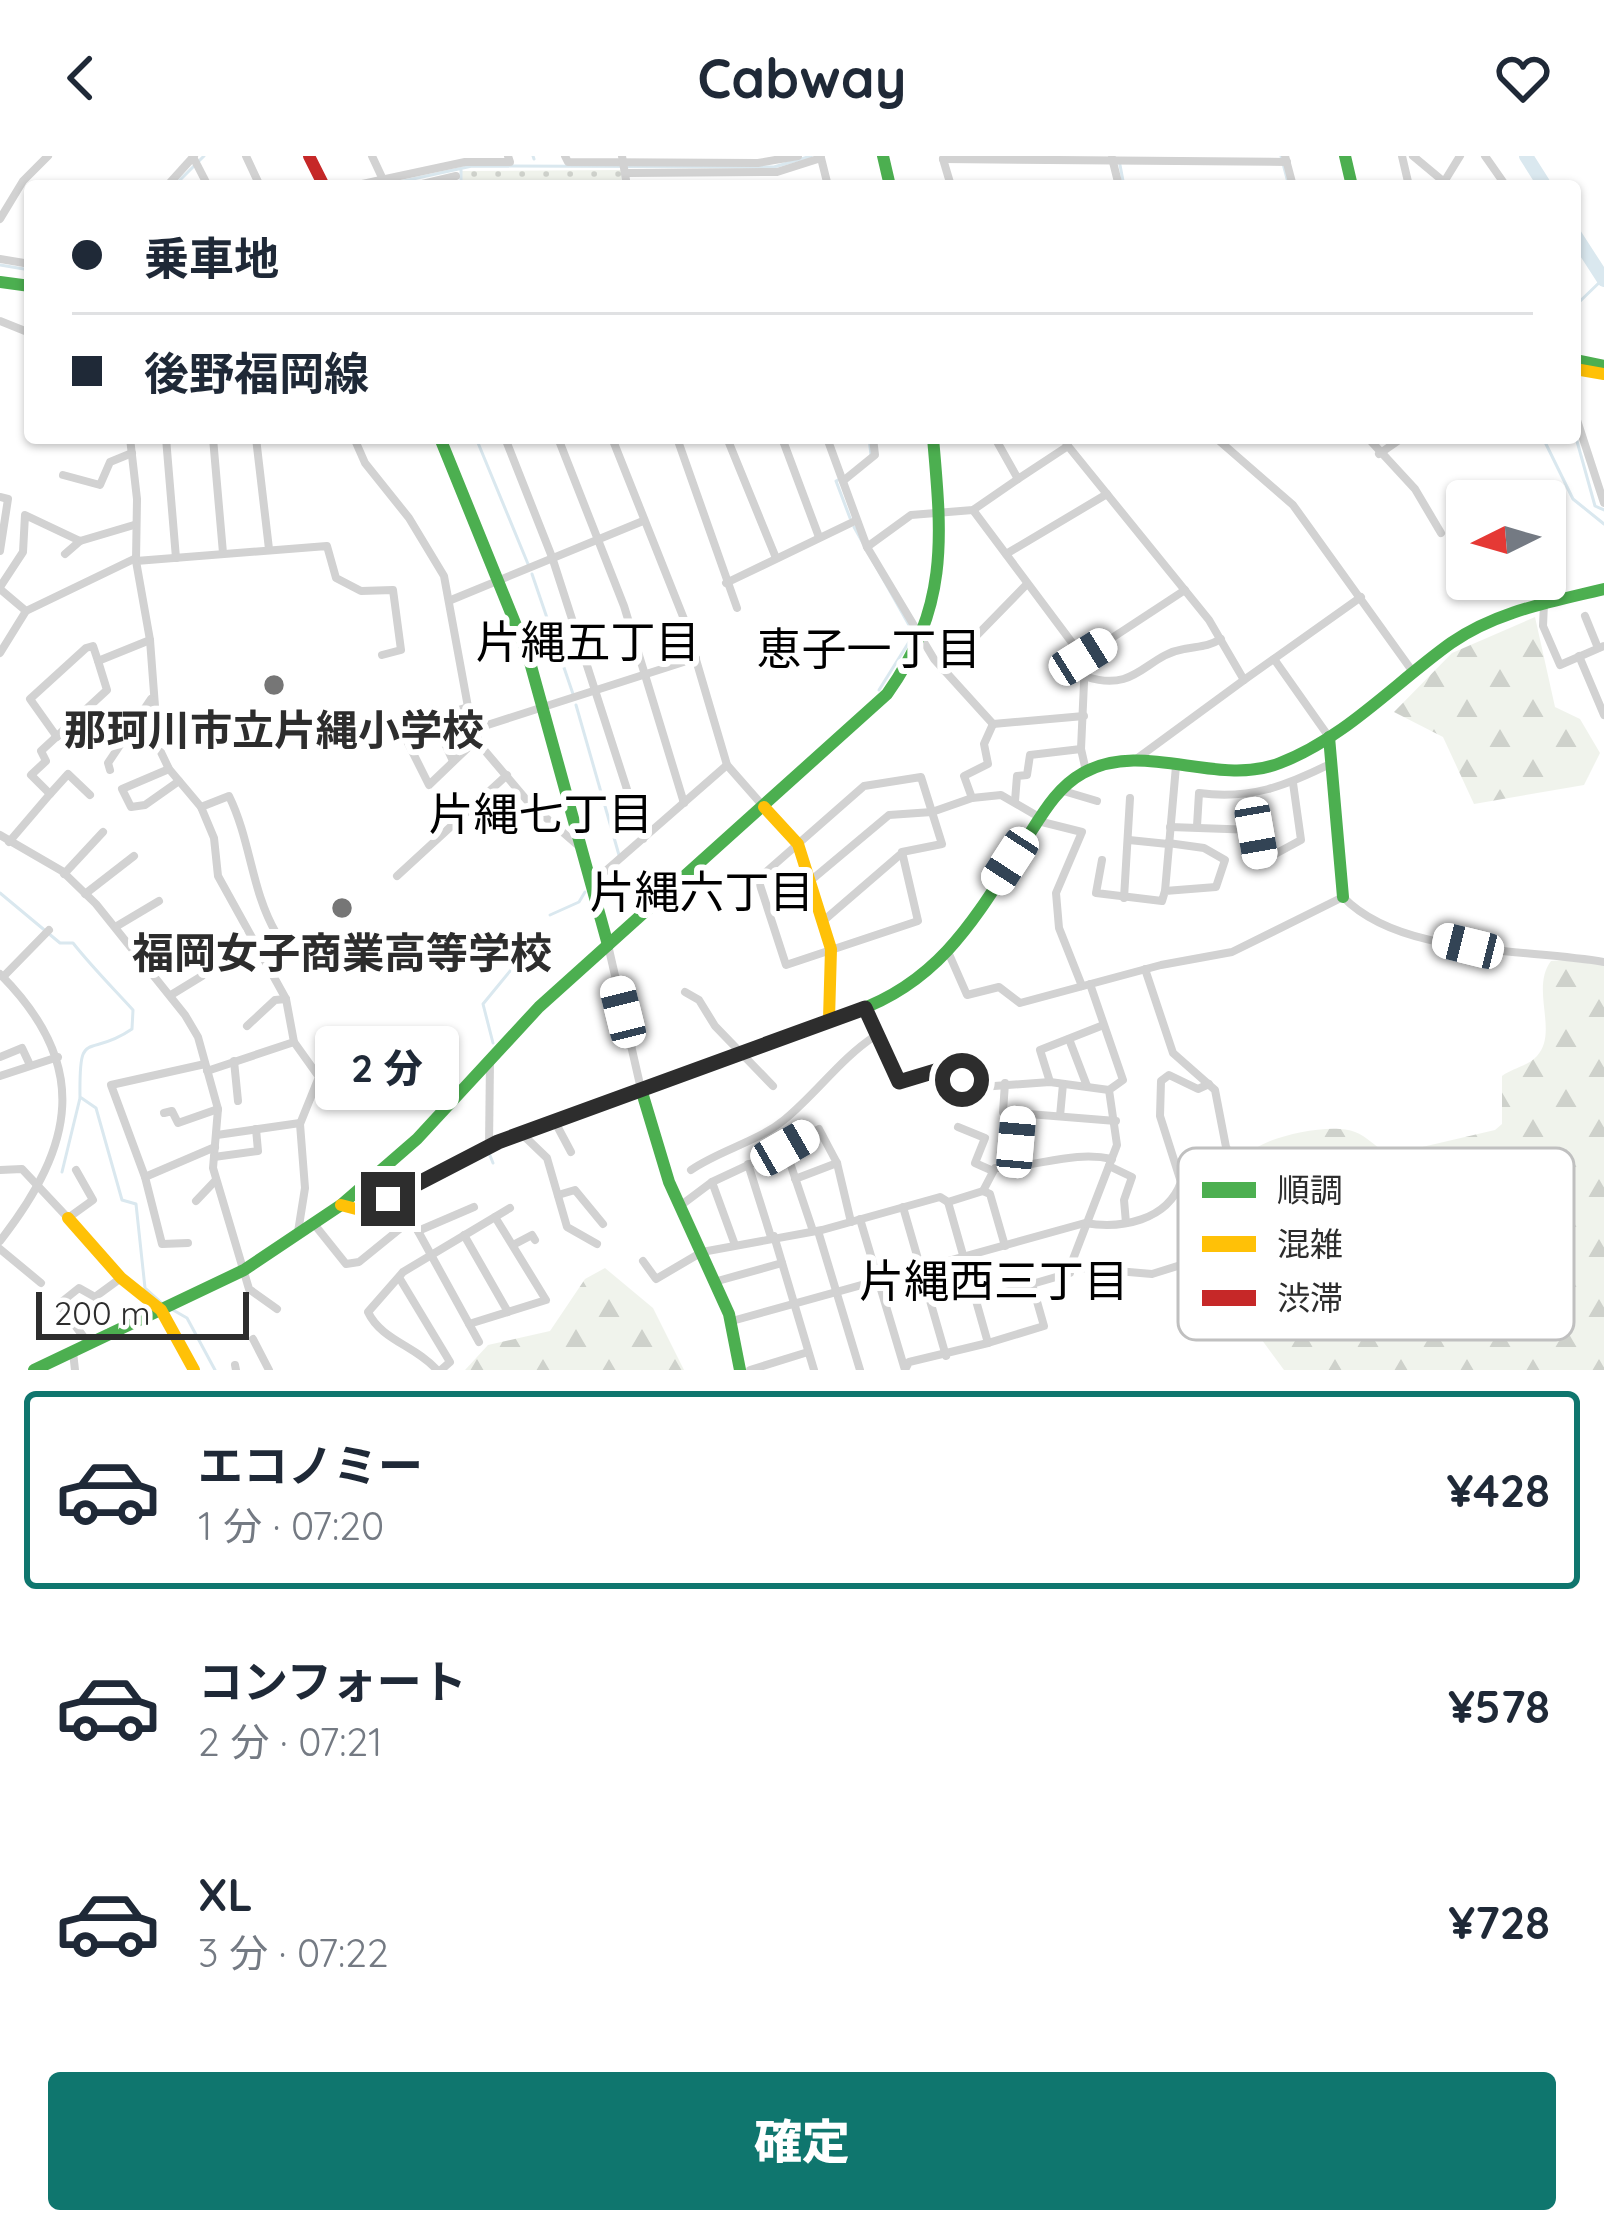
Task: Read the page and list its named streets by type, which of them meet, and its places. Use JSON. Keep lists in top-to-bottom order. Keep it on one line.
{"districts":["片縄五丁目","恵子一丁目","片縄七丁目","片縄六丁目","片縄西三丁目"],"places":["那珂川市立片縄小学校","福岡女子商業高等学校"],"legend":["順調","混雑","渋滞"],"scale_bar":"200 m","north":"left","page":{"header":"Cabway","banner":["乗車地","後野福岡線"],"bubble":"2 分","scale":"200 m","list":[{"name":"エコノミー","note":"1 分 · 07:20","value":"¥428"},{"name":"コンフォート","note":"2 分 · 07:21","value":"¥578"},{"name":"XL","note":"3 分 · 07:22","value":"¥728"}],"buttons":"確定"}}
